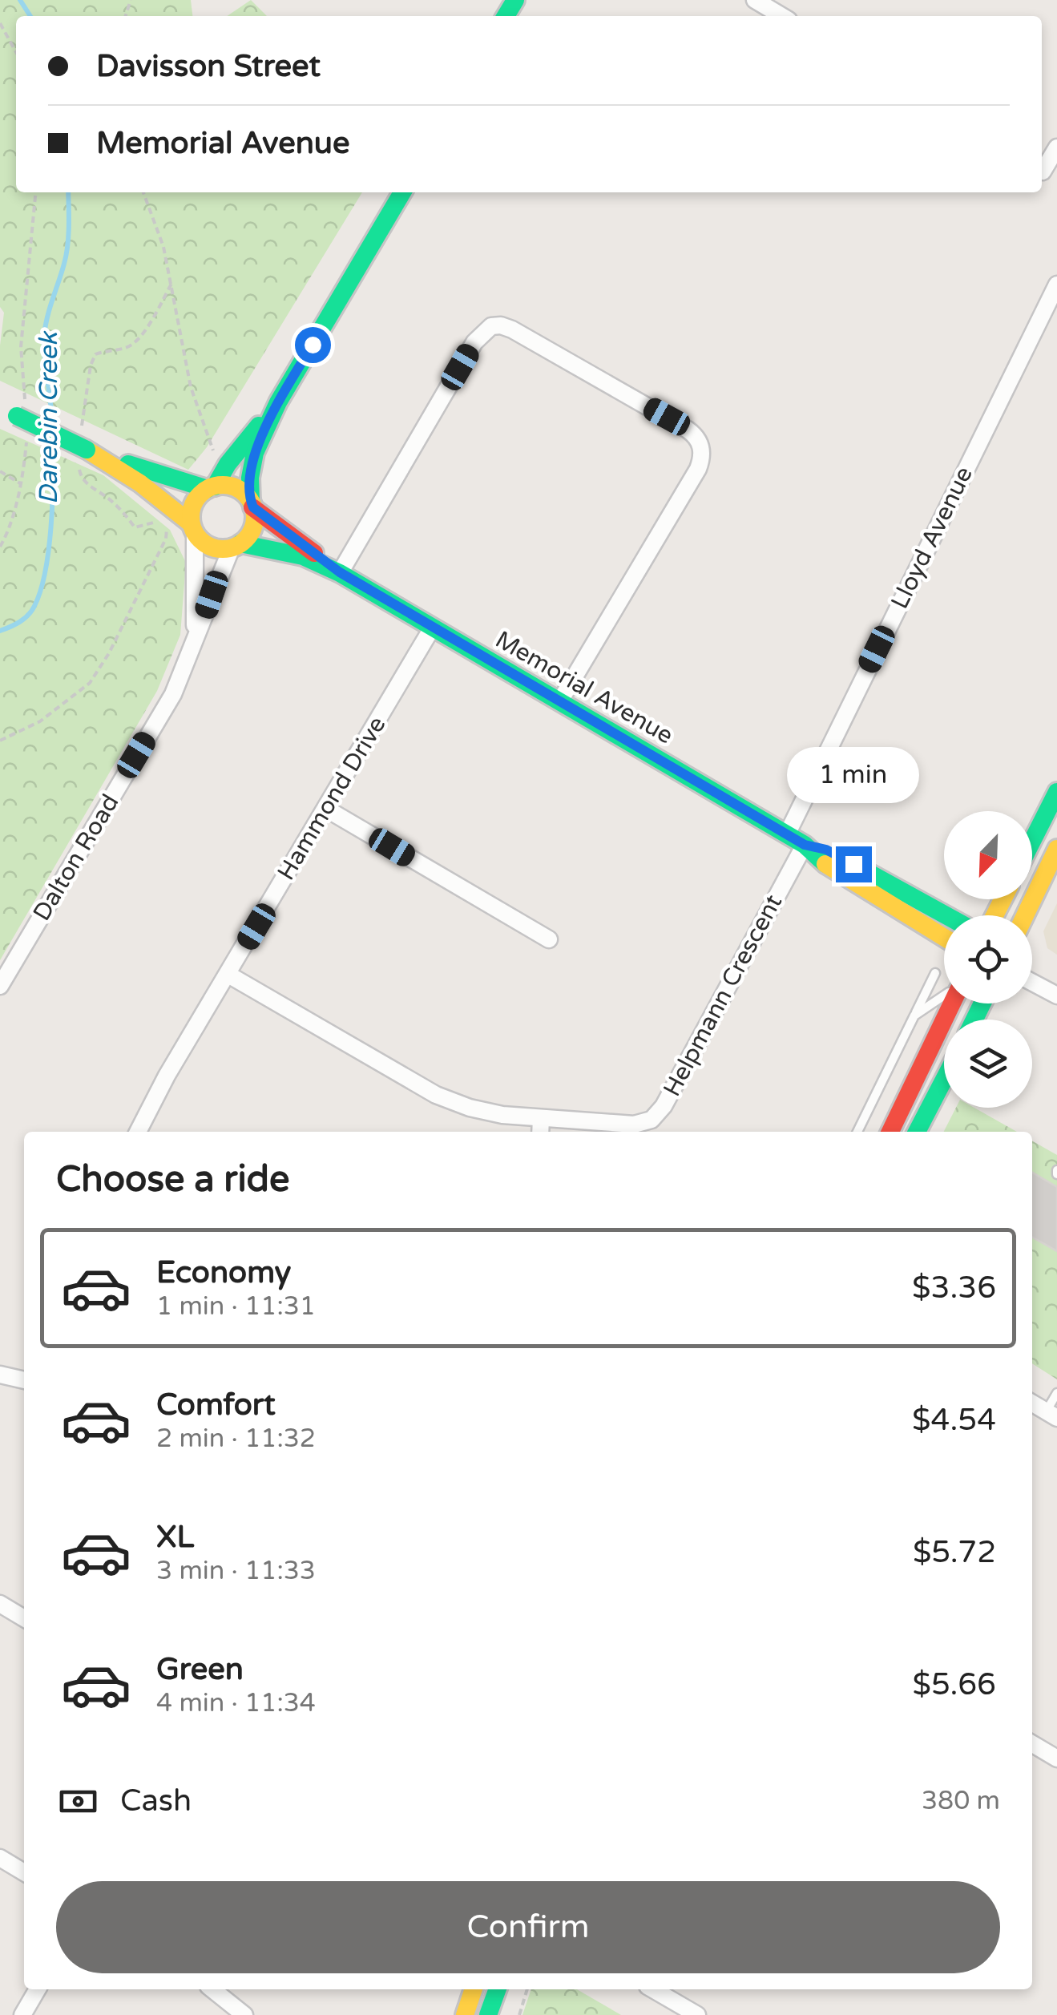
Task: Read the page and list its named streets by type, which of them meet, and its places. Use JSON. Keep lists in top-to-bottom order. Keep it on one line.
{"streets":{"main road":["Memorial Avenue"],"street":["Lloyd Avenue","Hammond Drive","Dalton Road","Helpmann Crescent"]},"crossings":[["Lloyd Avenue","Memorial Avenue"],["Memorial Avenue","Hammond Drive"],["Memorial Avenue","Dalton Road"],["Memorial Avenue","Helpmann Crescent"],["Hammond Drive","Helpmann Crescent"]],"water":["Darebin Creek"],"north":"bottom left","page":{"banner":["Davisson Street","Memorial Avenue"],"bubble":"1 min","heading":"Choose a ride","list":[{"name":"Economy","note":"1 min · 11:31","value":"$3.36"},{"name":"Comfort","note":"2 min · 11:32","value":"$4.54"},{"name":"XL","note":"3 min · 11:33","value":"$5.72"},{"name":"Green","note":"4 min · 11:34","value":"$5.66"}],"pay":["Cash","380 m"],"buttons":"Confirm"}}
